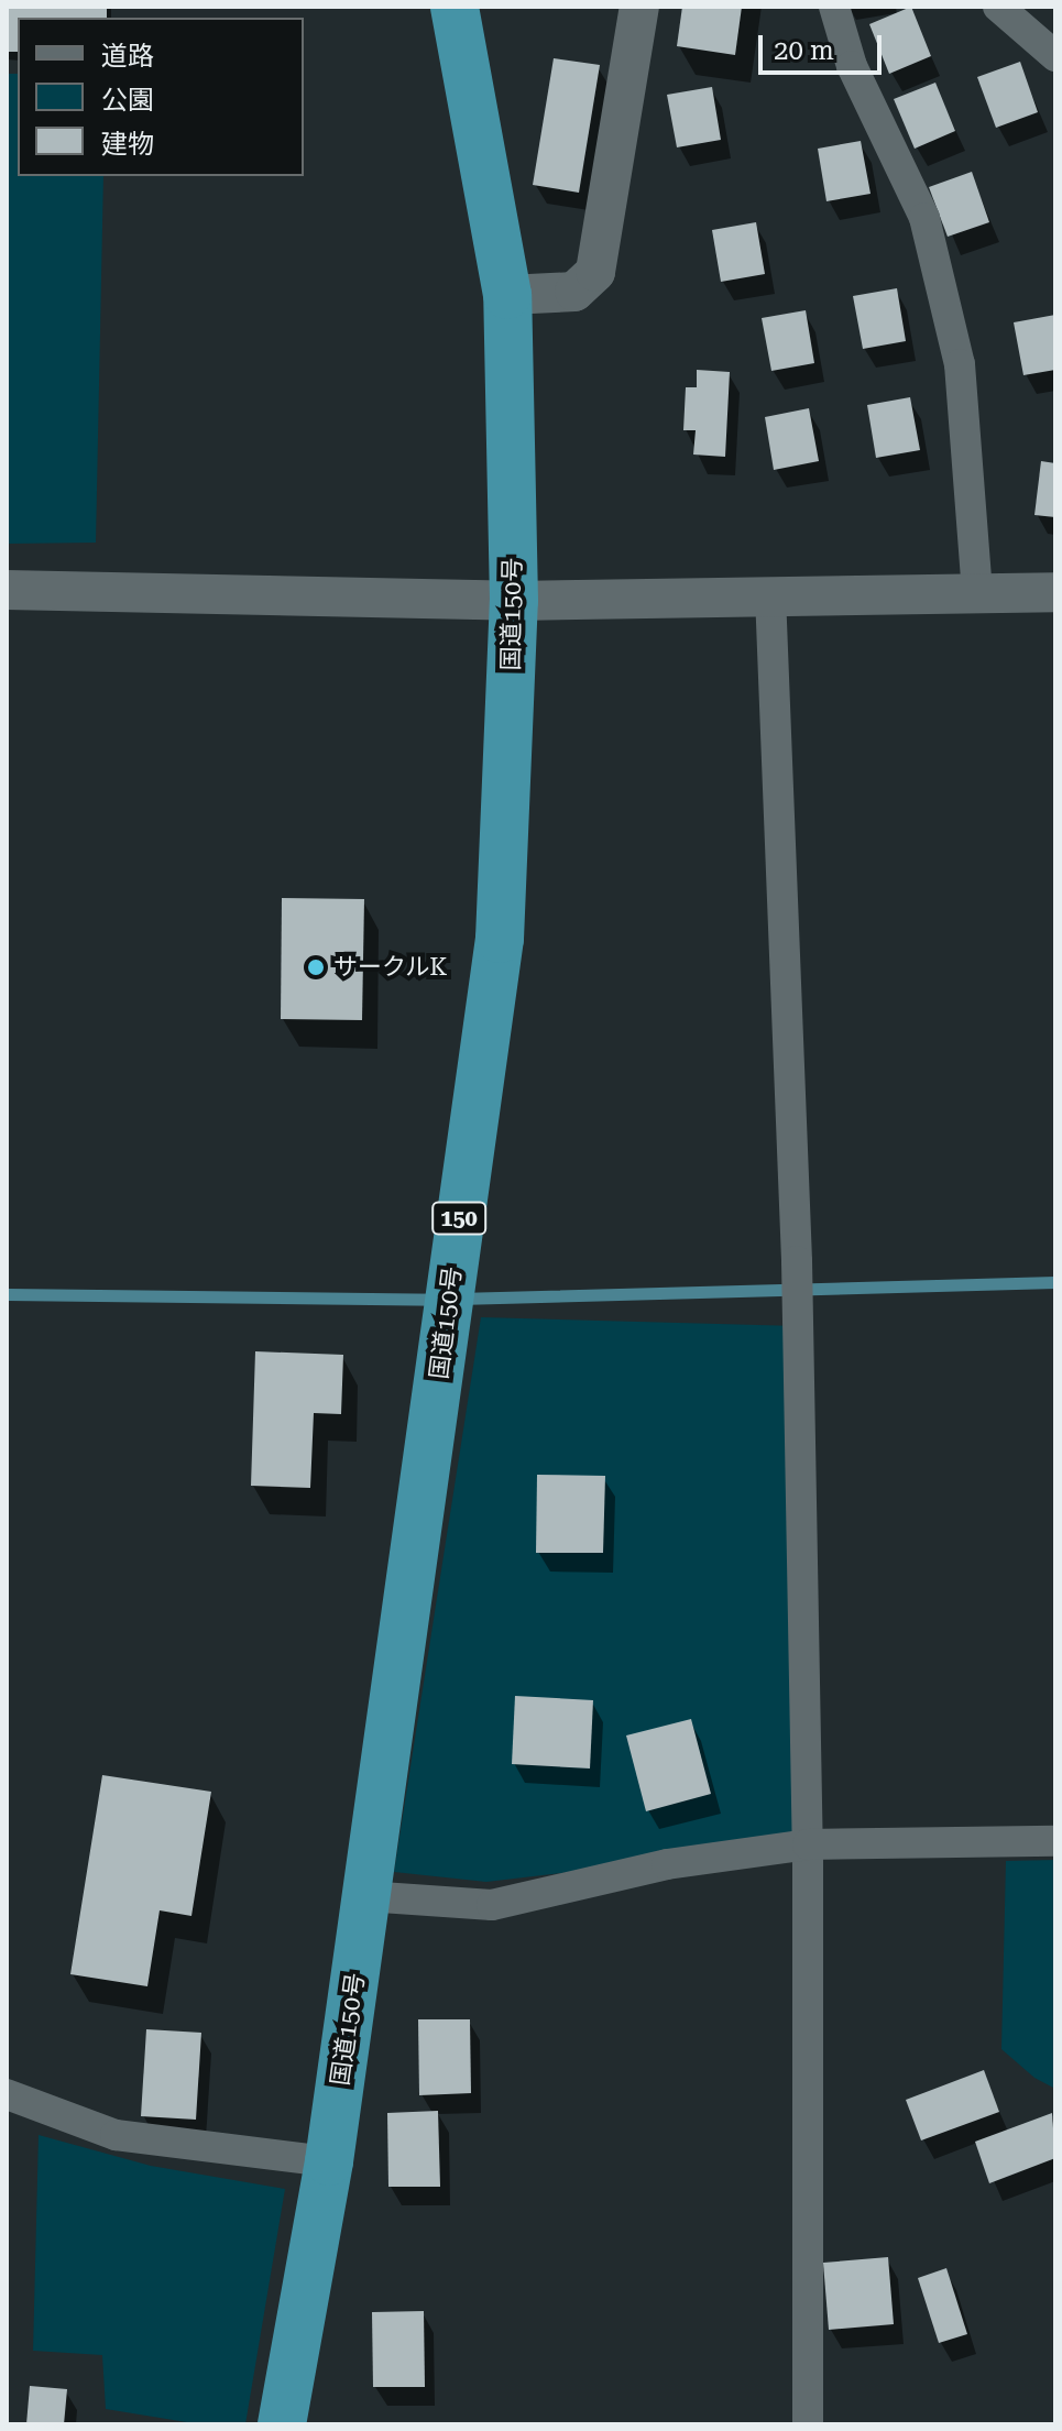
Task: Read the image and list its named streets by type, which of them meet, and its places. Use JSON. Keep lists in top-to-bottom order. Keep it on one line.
{"streets":{"highway":["国道150号","150"]},"places":["サークルK"],"legend":["道路","公園","建物"],"scale_bar":"20 m"}
